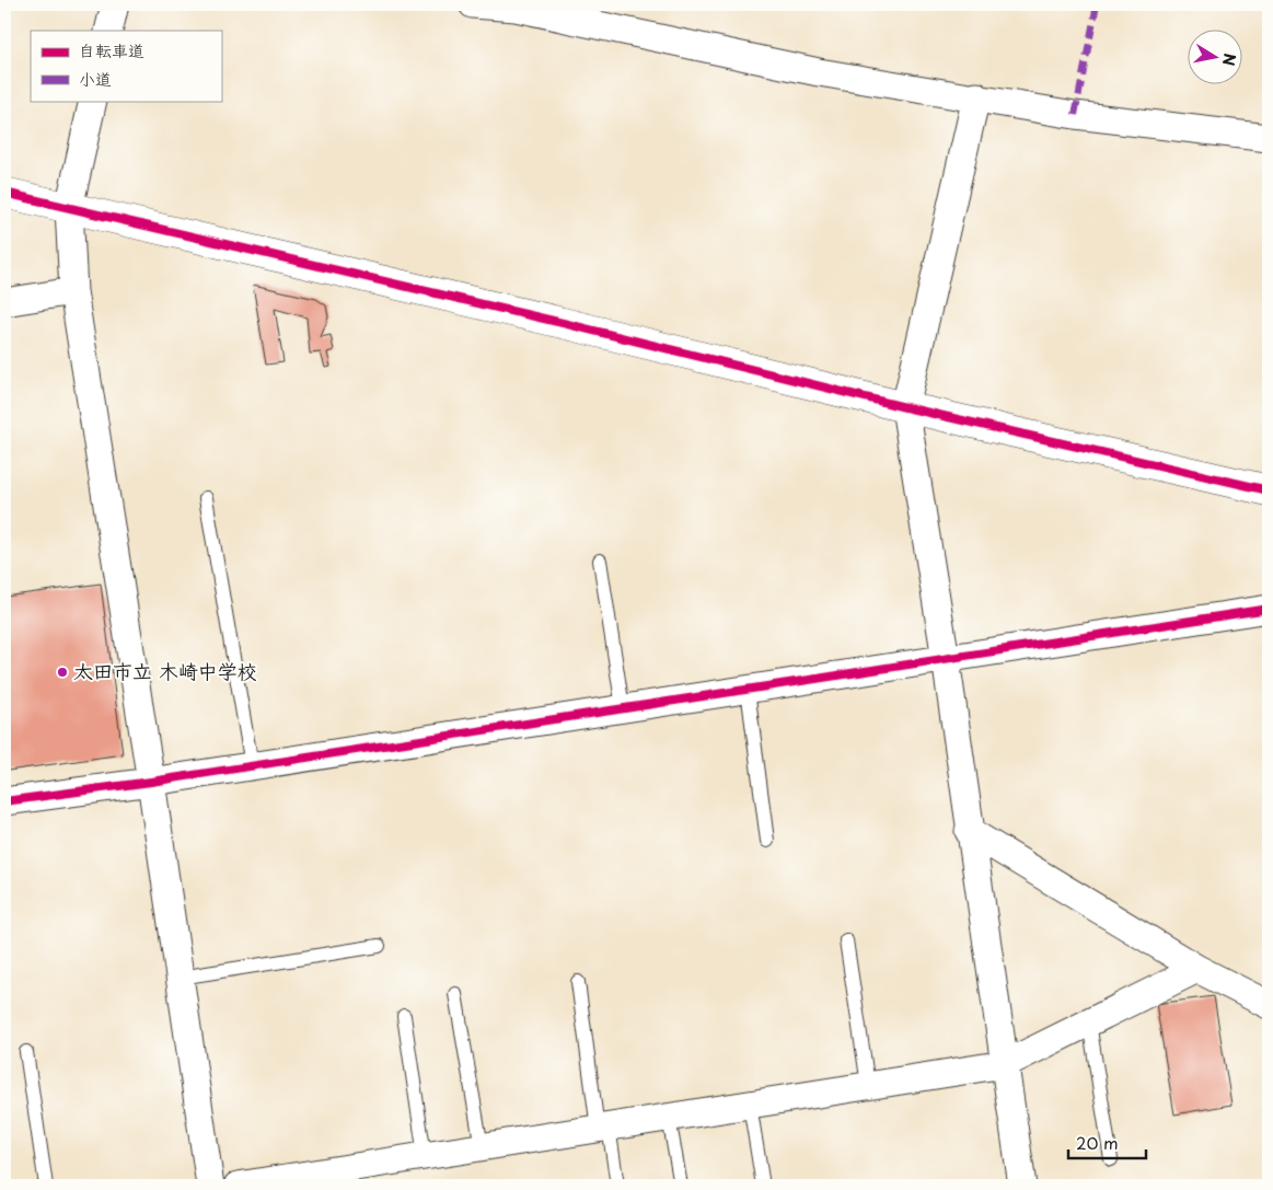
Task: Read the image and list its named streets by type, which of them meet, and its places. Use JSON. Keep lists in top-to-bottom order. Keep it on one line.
{"places":["太田市立 木崎中学校"],"legend":["自転車道","小道"],"scale_bar":"20 m","north":"right"}
